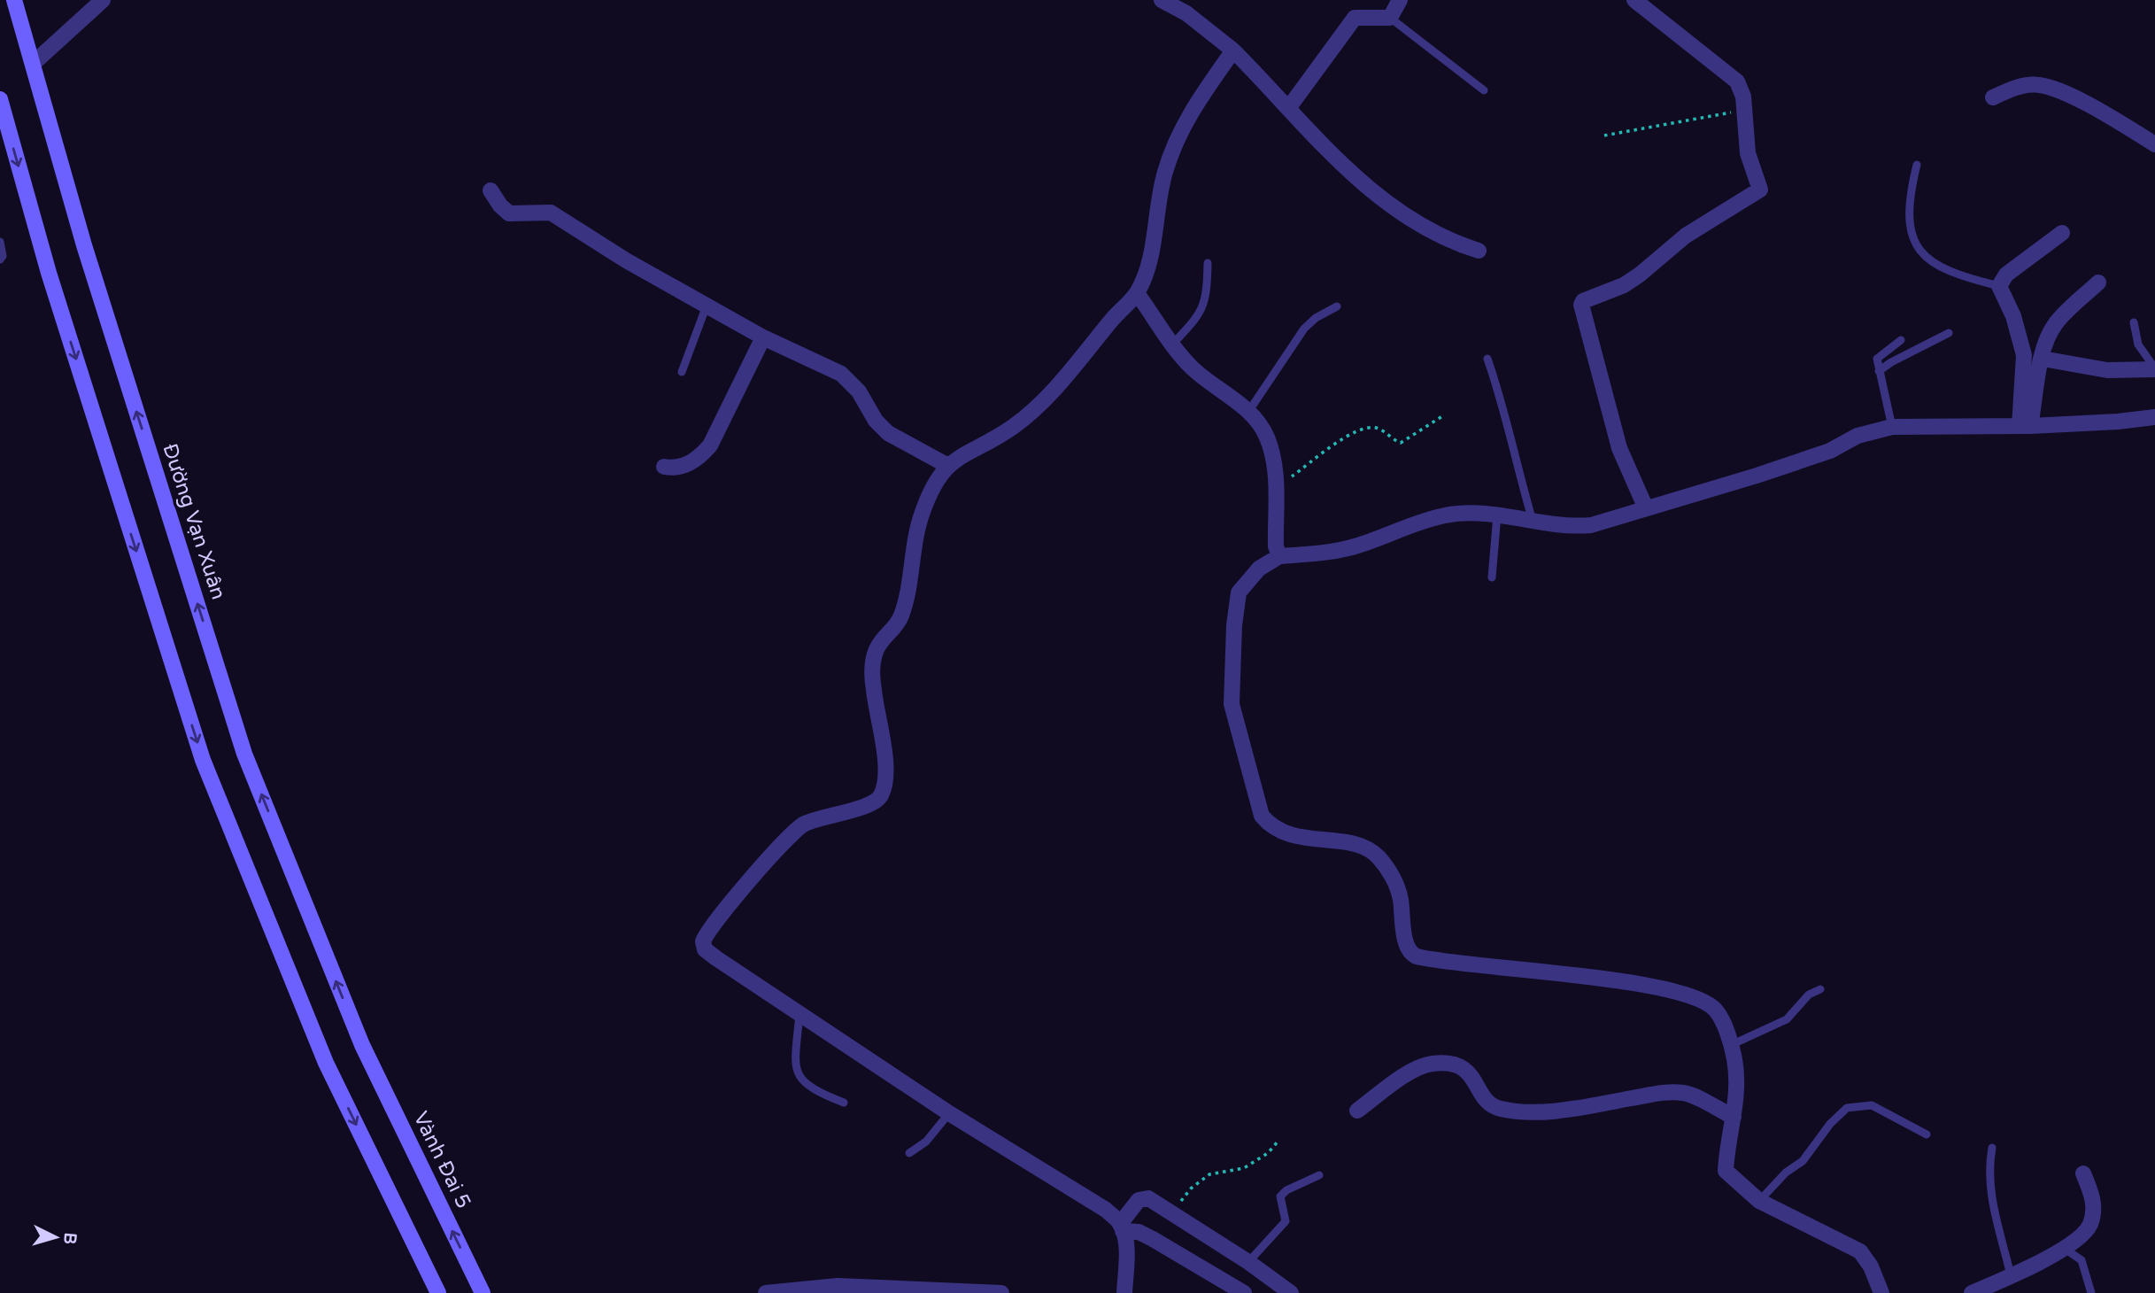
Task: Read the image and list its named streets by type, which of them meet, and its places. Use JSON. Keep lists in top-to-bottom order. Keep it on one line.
{"streets":{"main road":["Đường Vạn Xuân","Vành Đai 5"]},"crossings":[["Đường Vạn Xuân","Vành Đai 5"]],"north":"right"}
